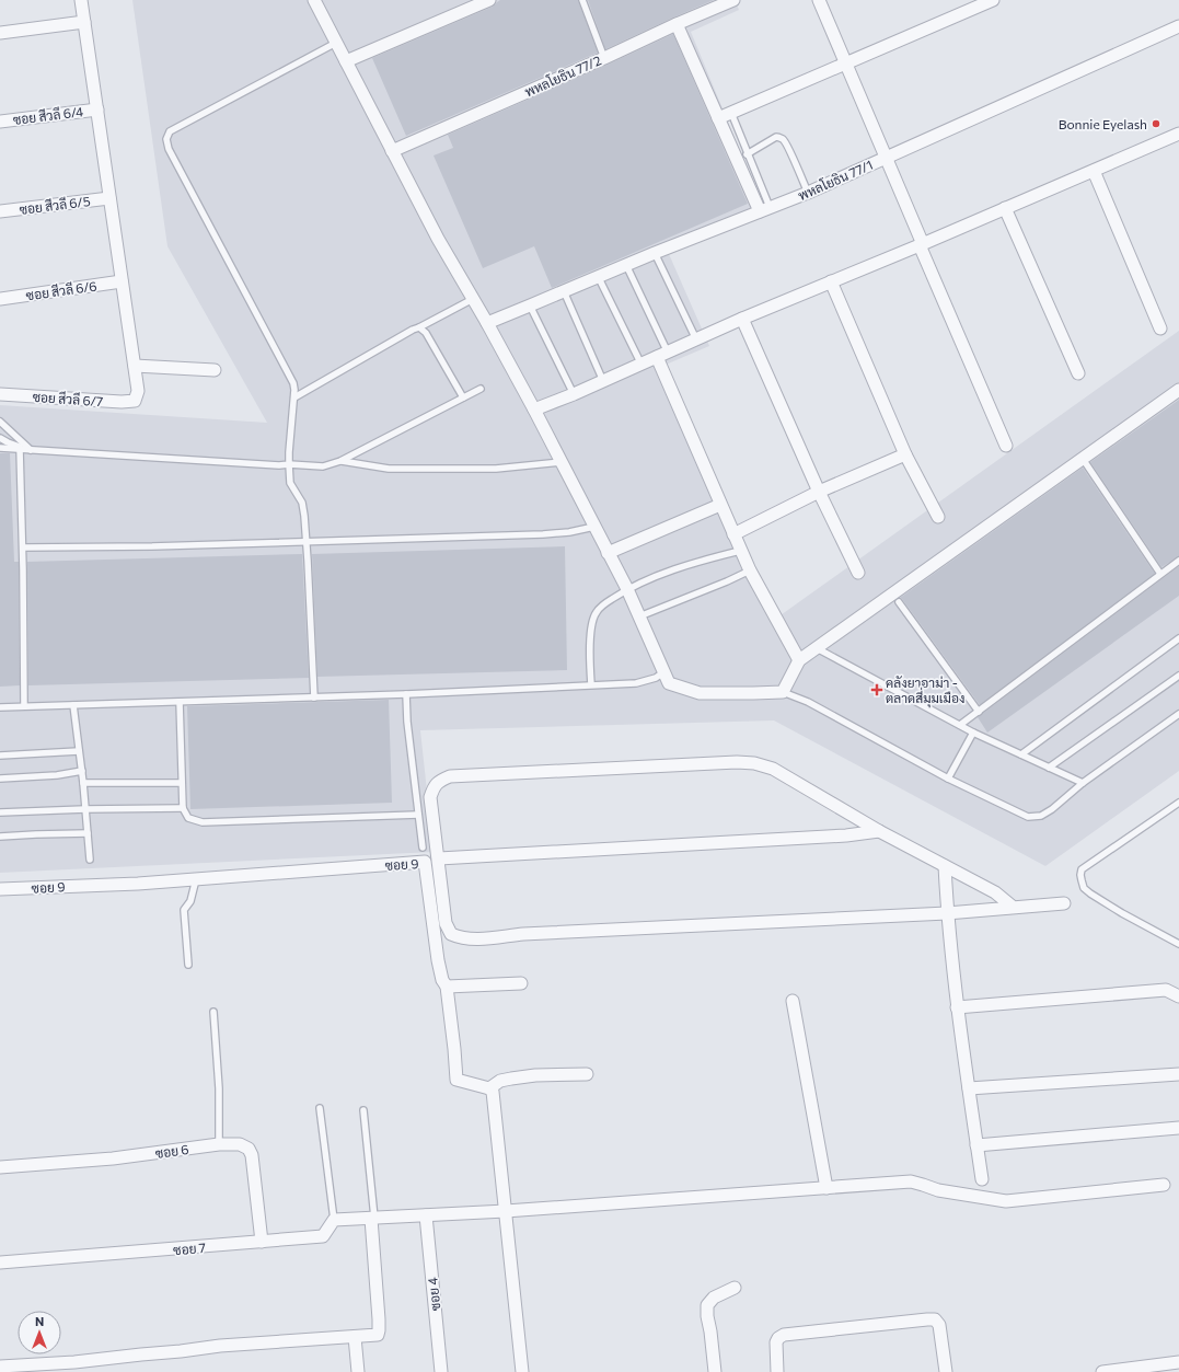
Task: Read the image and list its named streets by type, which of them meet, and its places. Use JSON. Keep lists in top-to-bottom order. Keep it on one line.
{"streets":{"street":["พหลโยธิน 77/2","ซอย สีวลี 6/4","พหลโยธิน 77/1","ซอย สีวลี 6/5","ซอย สีวลี 6/6","ซอย สีวลี 6/7","ซอย 9","ซอย 6","ซอย 7","ซอย 4"]},"crossings":[["ซอย 6","ซอย 7"]],"places":{"other":["Bonnie Eyelash"],"health":["คลังยาอาม่า - ตลาดสี่มุมเมือง"]},"north":"top"}
